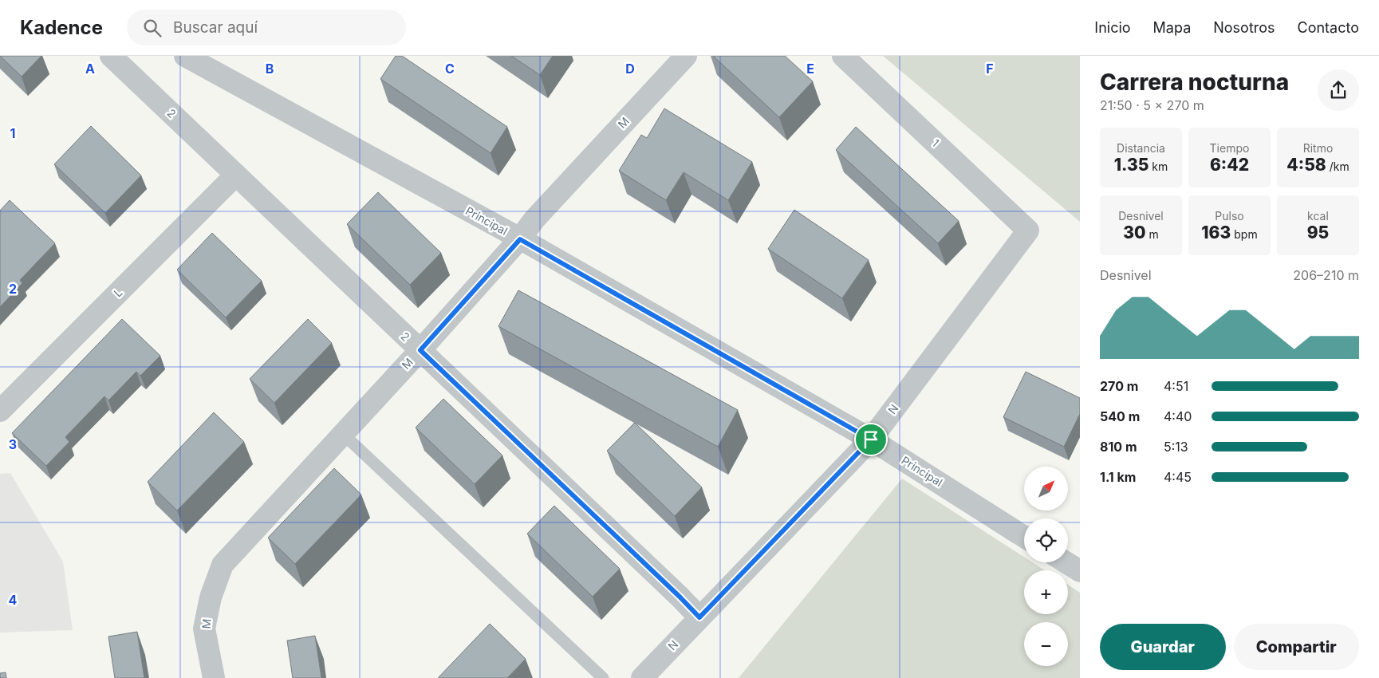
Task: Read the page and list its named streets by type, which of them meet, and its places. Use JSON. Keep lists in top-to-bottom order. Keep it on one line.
{"streets":{"street":["2","M","1","Principal","L","N"]},"crossings":[["2","M"],["2","L"],["2","N"],["M","Principal"],["1","N"],["Principal","N"]],"north":"top right","page":{"header":"Kadence","search":"Buscar aquí","nav":["Inicio","Mapa","Nosotros","Contacto"],"heading":["Carrera nocturna","21:50 · 5 × 270 m"],"stats":[["Distancia","1.35 km"],["Tiempo","6:42"],["Ritmo","4:58 /km"],["Desnivel","30 m"],["Pulso","163 bpm"],["kcal","95"]],"chart":["Desnivel","206–210 m"],"list":[{"name":"270 m","note":"4:51"},{"name":"540 m","note":"4:40"},{"name":"810 m","note":"5:13"},{"name":"1.1 km","note":"4:45"}],"map_buttons":["+","−"],"buttons":["Guardar","Compartir"]},"grid":{"columns":["A","B","C","D","E","F"],"rows":["1","2","3","4"]}}
